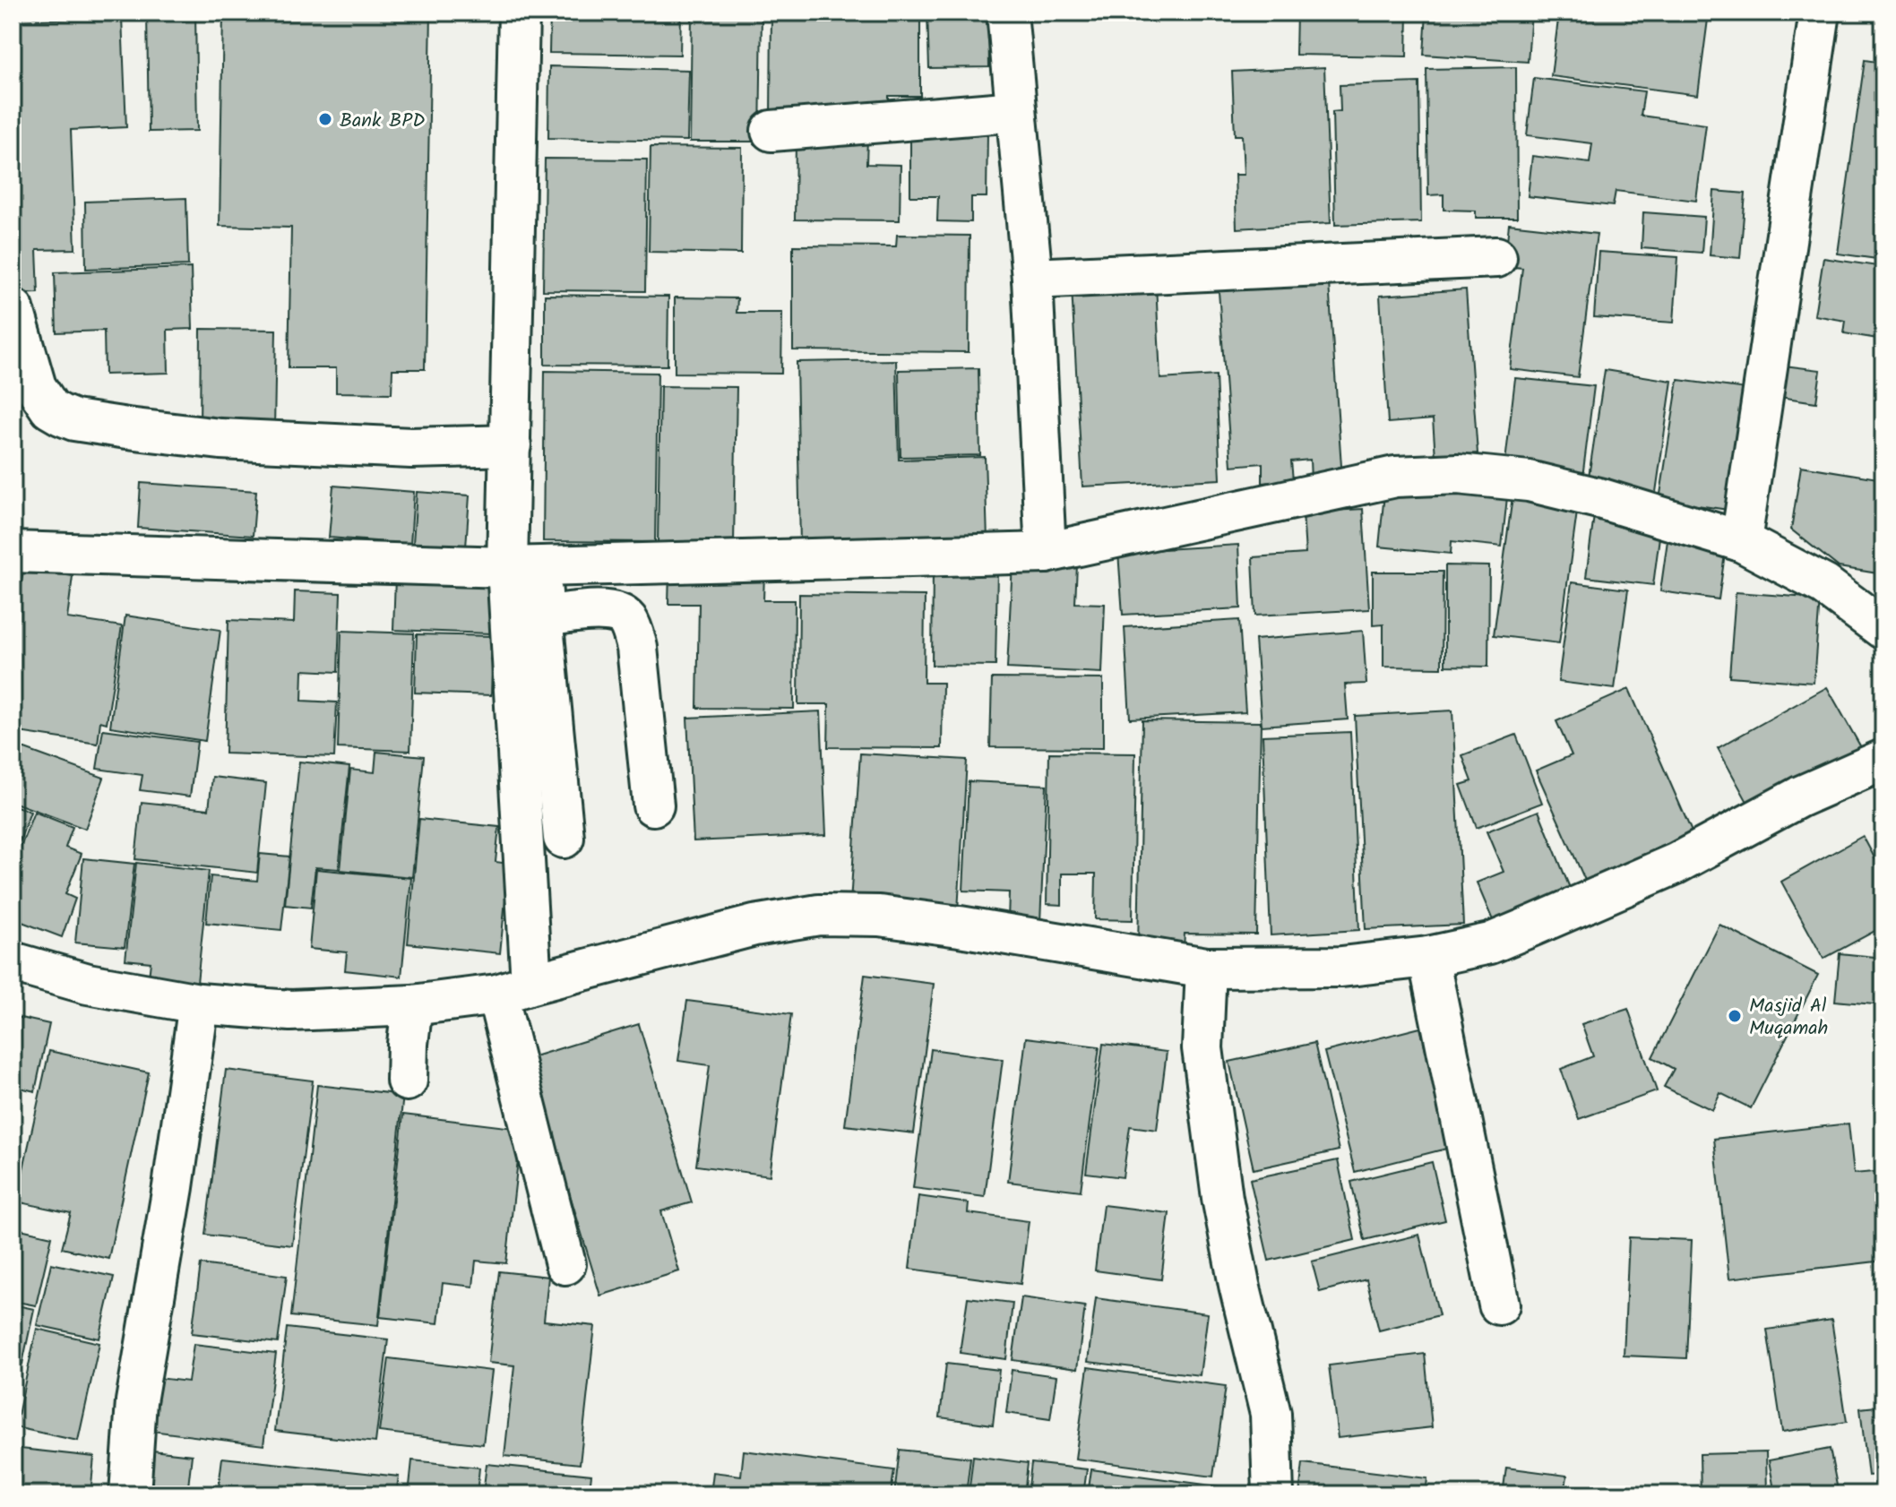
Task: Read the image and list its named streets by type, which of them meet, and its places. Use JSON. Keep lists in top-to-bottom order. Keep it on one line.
{"places":["Bank BPD","Masjid Al Muqamah"]}
